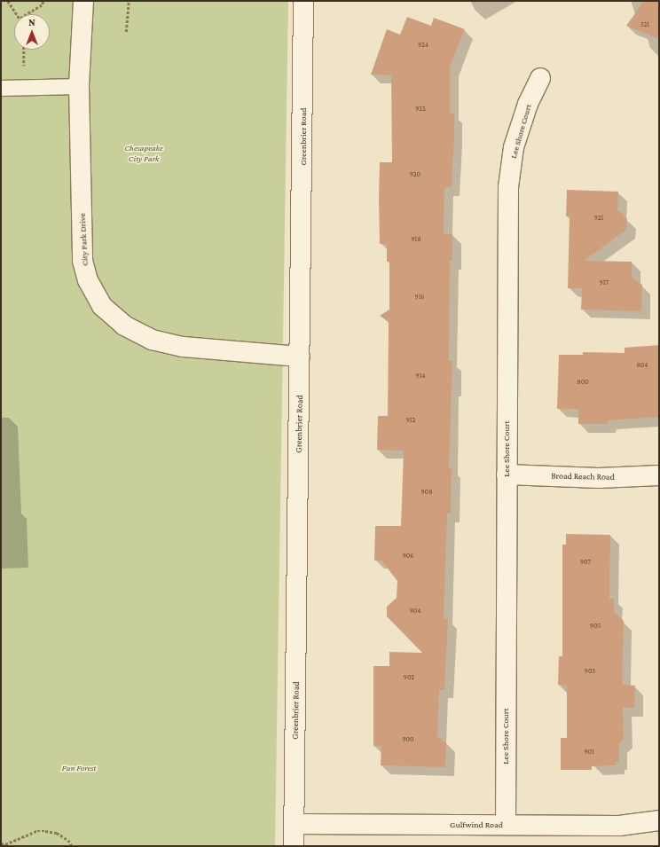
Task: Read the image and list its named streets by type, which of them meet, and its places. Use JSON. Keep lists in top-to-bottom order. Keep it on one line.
{"streets":{"street":["Lee Shore Court","Greenbrier Road","City Park Drive","Broad Reach Road","Gulfwind Road"]},"crossings":[["Lee Shore Court","Broad Reach Road"],["Lee Shore Court","Gulfwind Road"],["Greenbrier Road","City Park Drive"],["Greenbrier Road","Gulfwind Road"]],"parks":["Chesapeake City Park","Fun Forest"],"house_numbers":["521","924","922","920","921","918","917","916","804","914","800","912","908","906","907","904","905","903","902","900","901"],"north":"top"}
